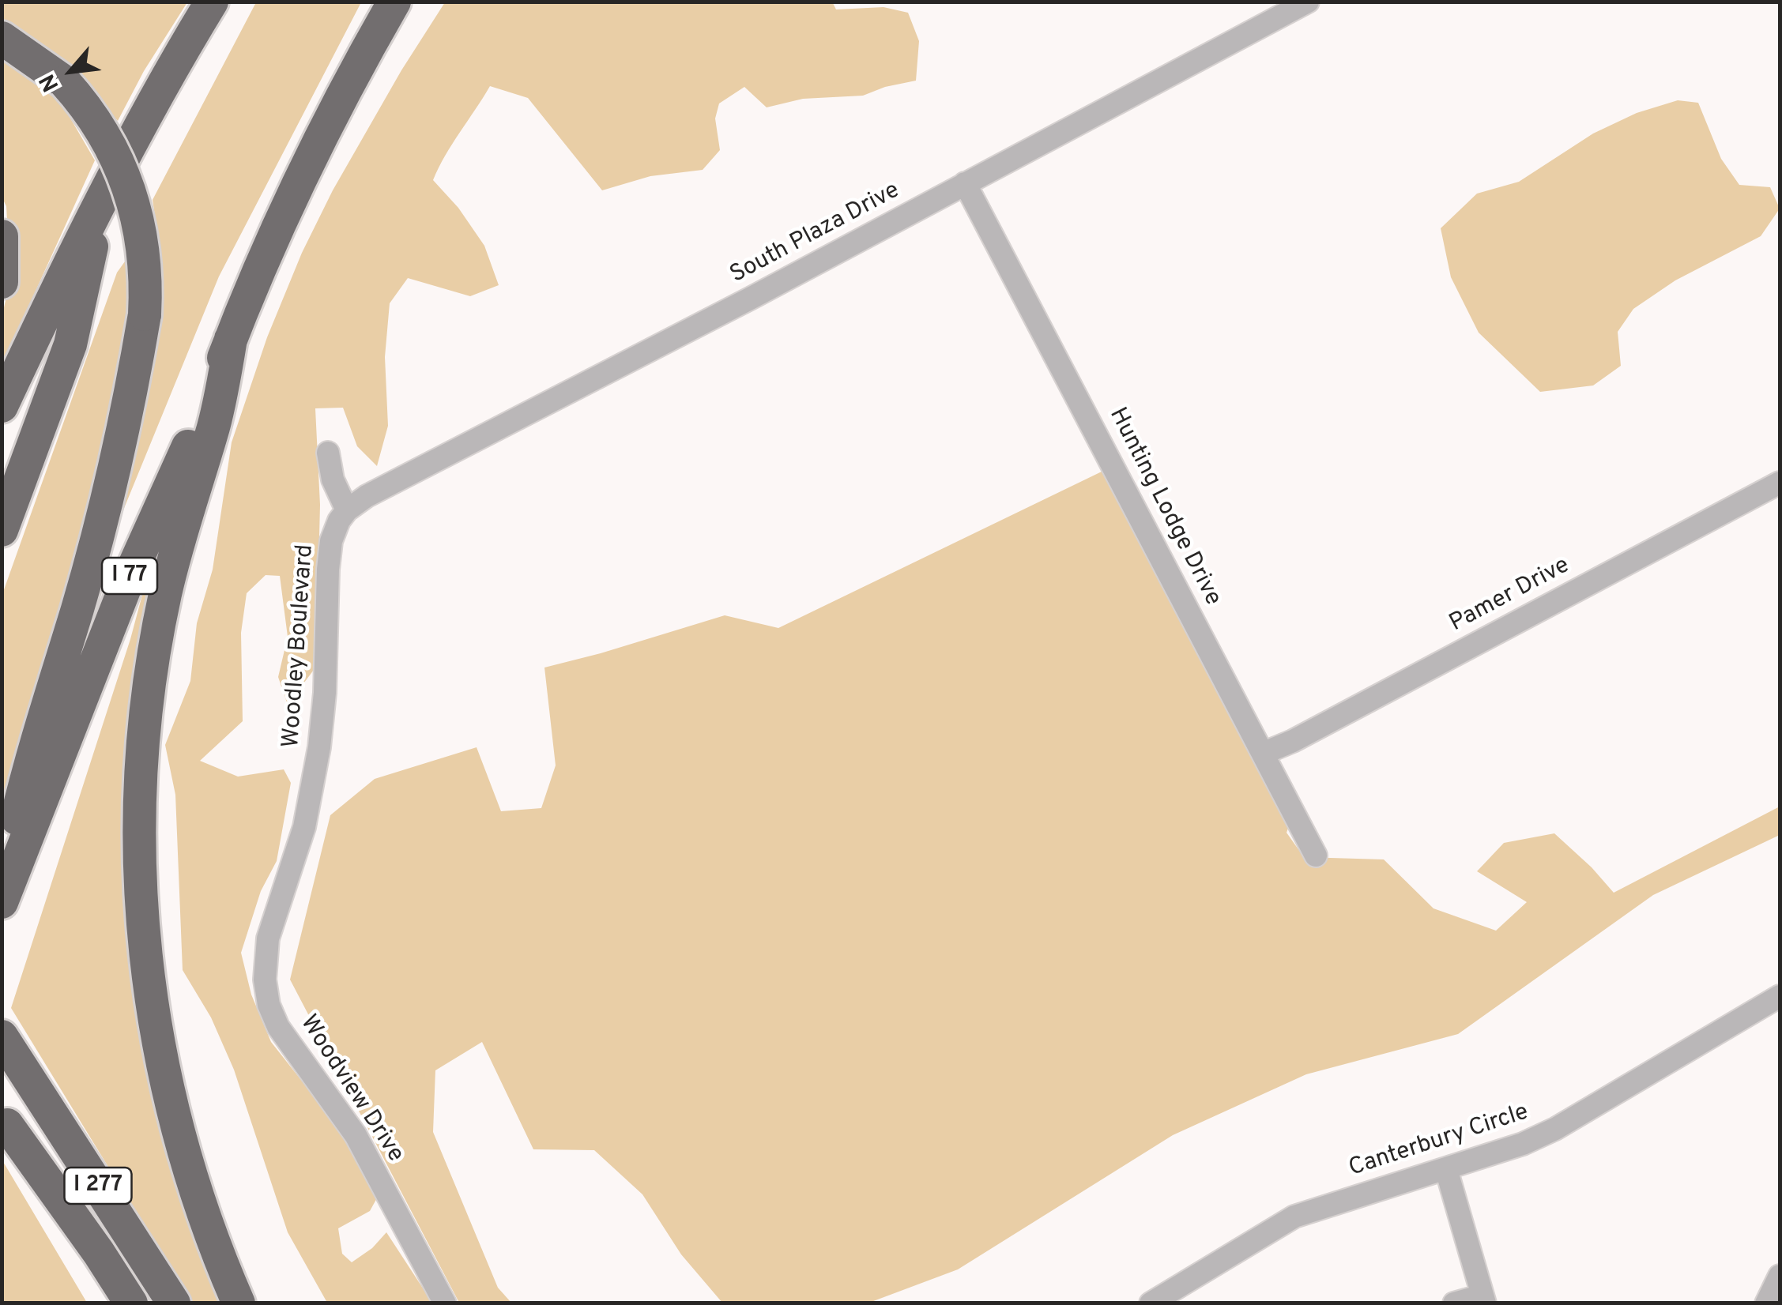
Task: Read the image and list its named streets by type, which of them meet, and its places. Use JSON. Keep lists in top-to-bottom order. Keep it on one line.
{"streets":{"highway":["I 77","I 277"],"street":["South Plaza Drive","Hunting Lodge Drive","Pamer Drive","Woodley Boulevard","Woodview Drive","Canterbury Circle"]},"crossings":[["South Plaza Drive","Hunting Lodge Drive"],["South Plaza Drive","Woodley Boulevard"],["Hunting Lodge Drive","Pamer Drive"],["Woodley Boulevard","Woodview Drive"]],"north":"bottom left"}
